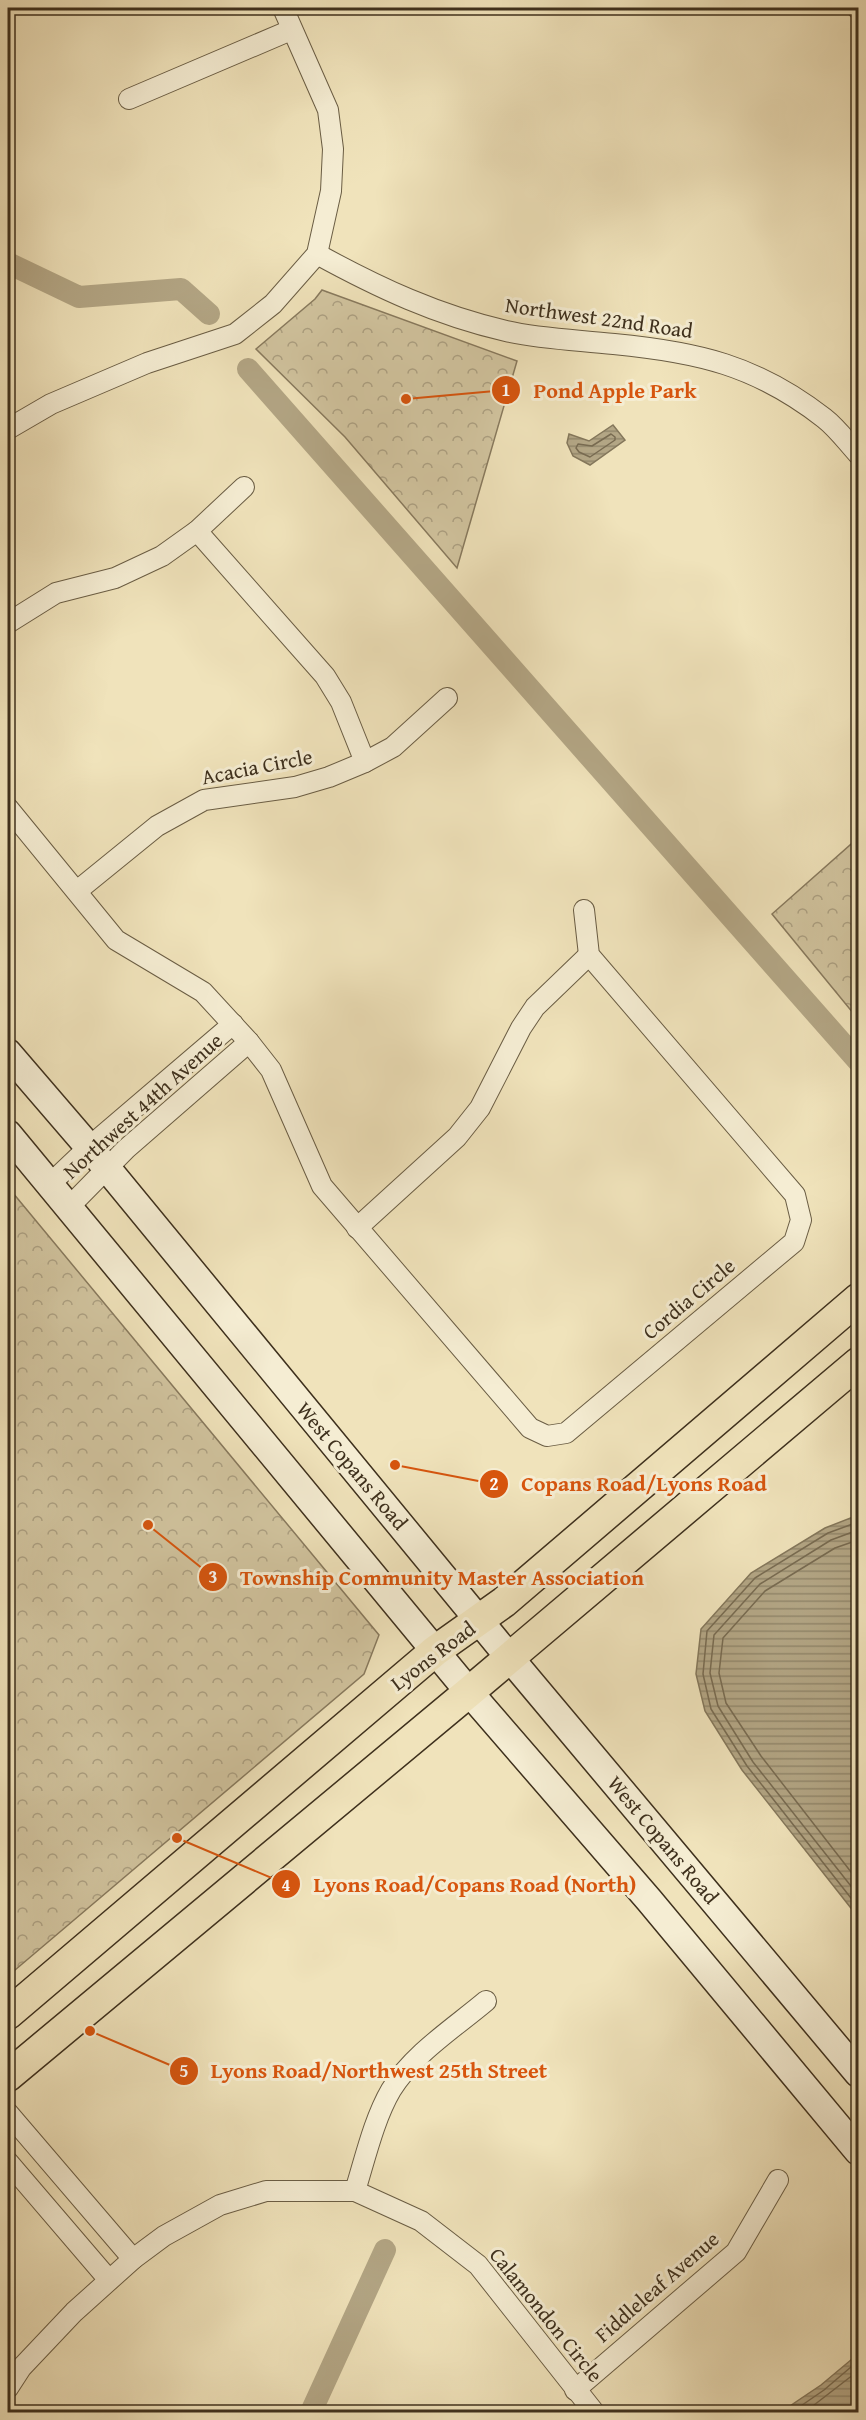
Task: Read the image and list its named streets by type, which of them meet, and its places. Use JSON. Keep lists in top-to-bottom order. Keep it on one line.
{"streets":{"main road":["West Copans Road","Lyons Road"],"street":["Northwest 22nd Road","Acacia Circle","Northwest 44th Avenue","Cordia Circle","Fiddleleaf Avenue","Calamondon Circle"]},"crossings":[["Northwest 44th Avenue","Cordia Circle"],["Northwest 44th Avenue","West Copans Road"],["West Copans Road","Lyons Road"],["Fiddleleaf Avenue","Calamondon Circle"]],"places":["Pond Apple Park","Copans Road/Lyons Road","Township Community Master Association","Lyons Road/Copans Road (North)","Lyons Road/Northwest 25th Street"]}
